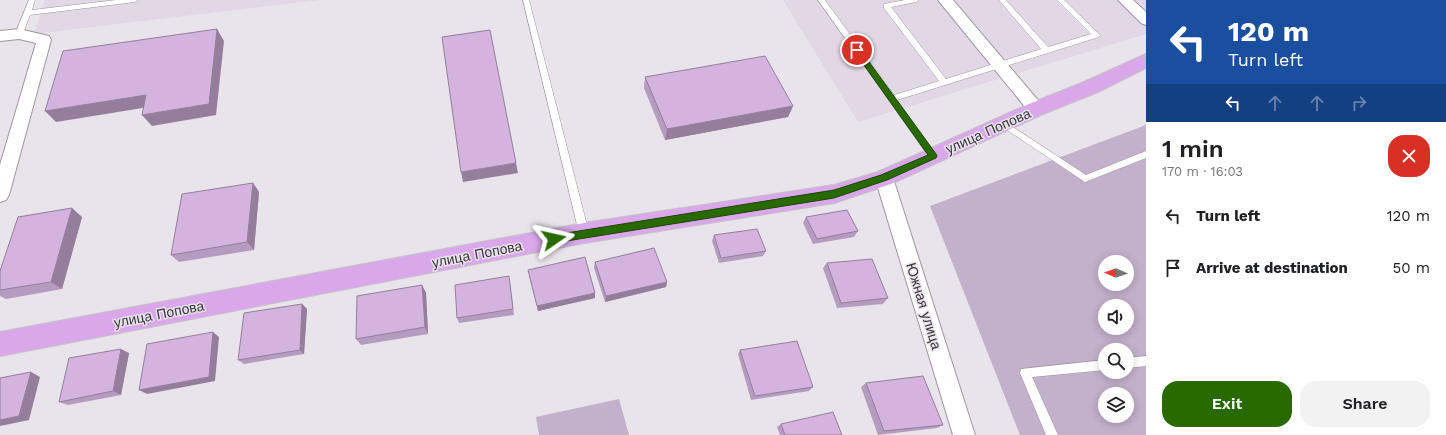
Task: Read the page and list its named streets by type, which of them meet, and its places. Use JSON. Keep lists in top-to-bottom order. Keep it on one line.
{"streets":{"main road":["улица Попова"],"street":["Южная улица"]},"crossings":[["улица Попова","Южная улица"]],"north":"left","page":{"turn":["120 m","Turn left"],"heading":["1 min","170 m · 16:03"],"list":[{"name":"Turn left","value":"120 m"},{"name":"Arrive at destination","value":"50 m"}],"buttons":["Exit","Share"]}}
